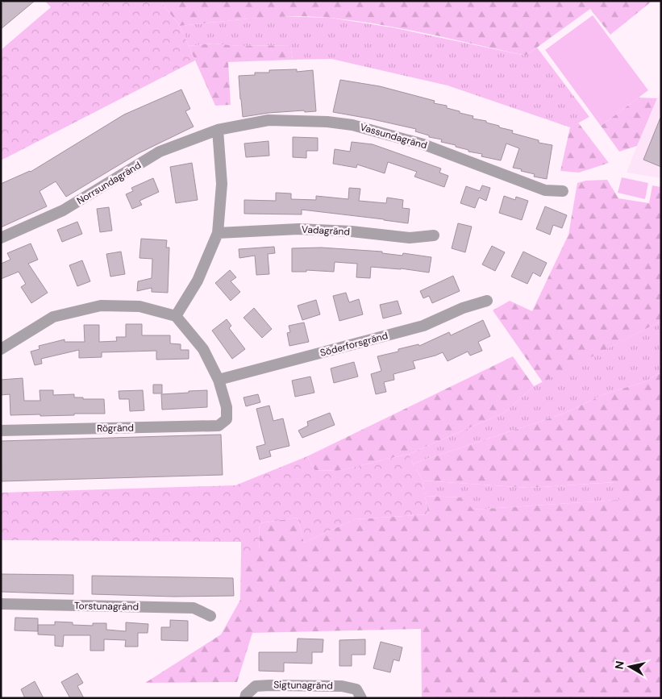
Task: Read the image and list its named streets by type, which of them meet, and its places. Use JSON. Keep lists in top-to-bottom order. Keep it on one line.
{"streets":{"street":["Vassundagränd","Norrsundagränd","Vadagränd","Söderforsgränd","Rögränd","Torstunagränd","Sigtunagränd"]},"crossings":[["Vassundagränd","Norrsundagränd"],["Söderforsgränd","Rögränd"]],"north":"left"}
